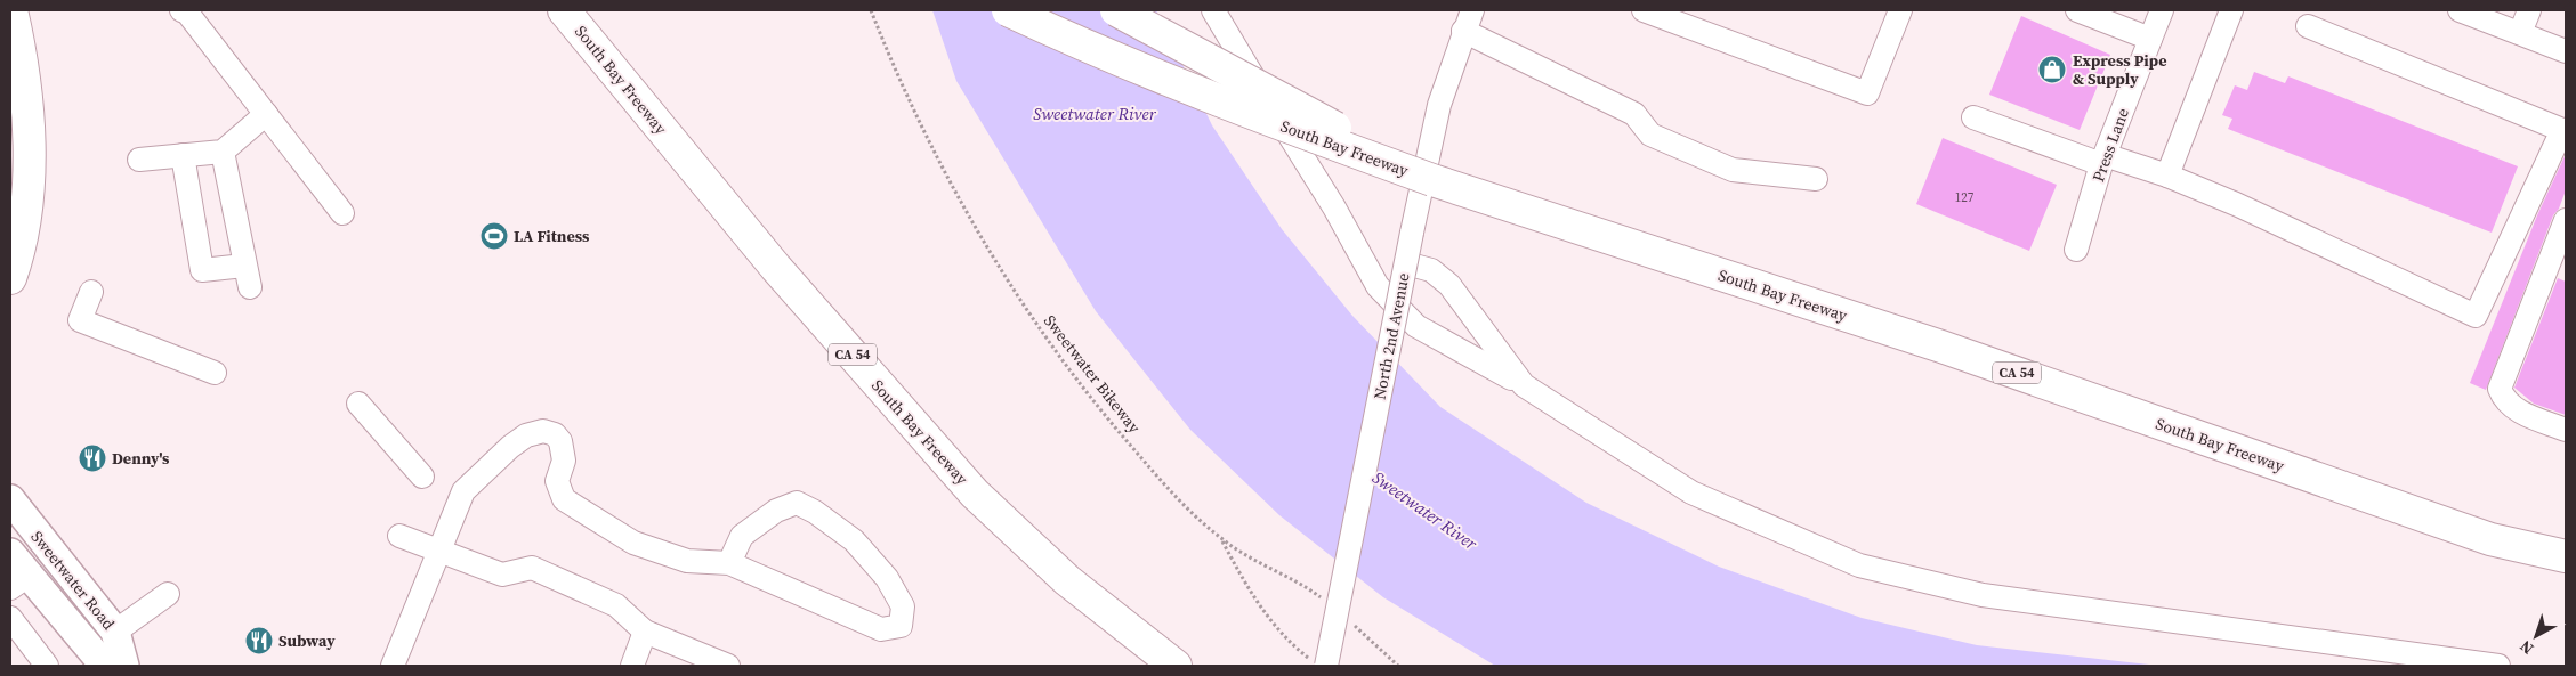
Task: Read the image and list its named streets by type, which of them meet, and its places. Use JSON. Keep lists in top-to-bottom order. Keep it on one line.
{"streets":{"highway":["South Bay Freeway","CA 54"],"main road":["Sweetwater Road"],"street":["Press Lane","North 2nd Avenue"],"path":["Sweetwater Bikeway"]},"water":["Sweetwater River"],"places":{"shop":["Express Pipe & Supply"],"sports":["LA Fitness"],"restaurant":["Denny's","Subway"]},"house_numbers":["127"],"north":"bottom left"}
